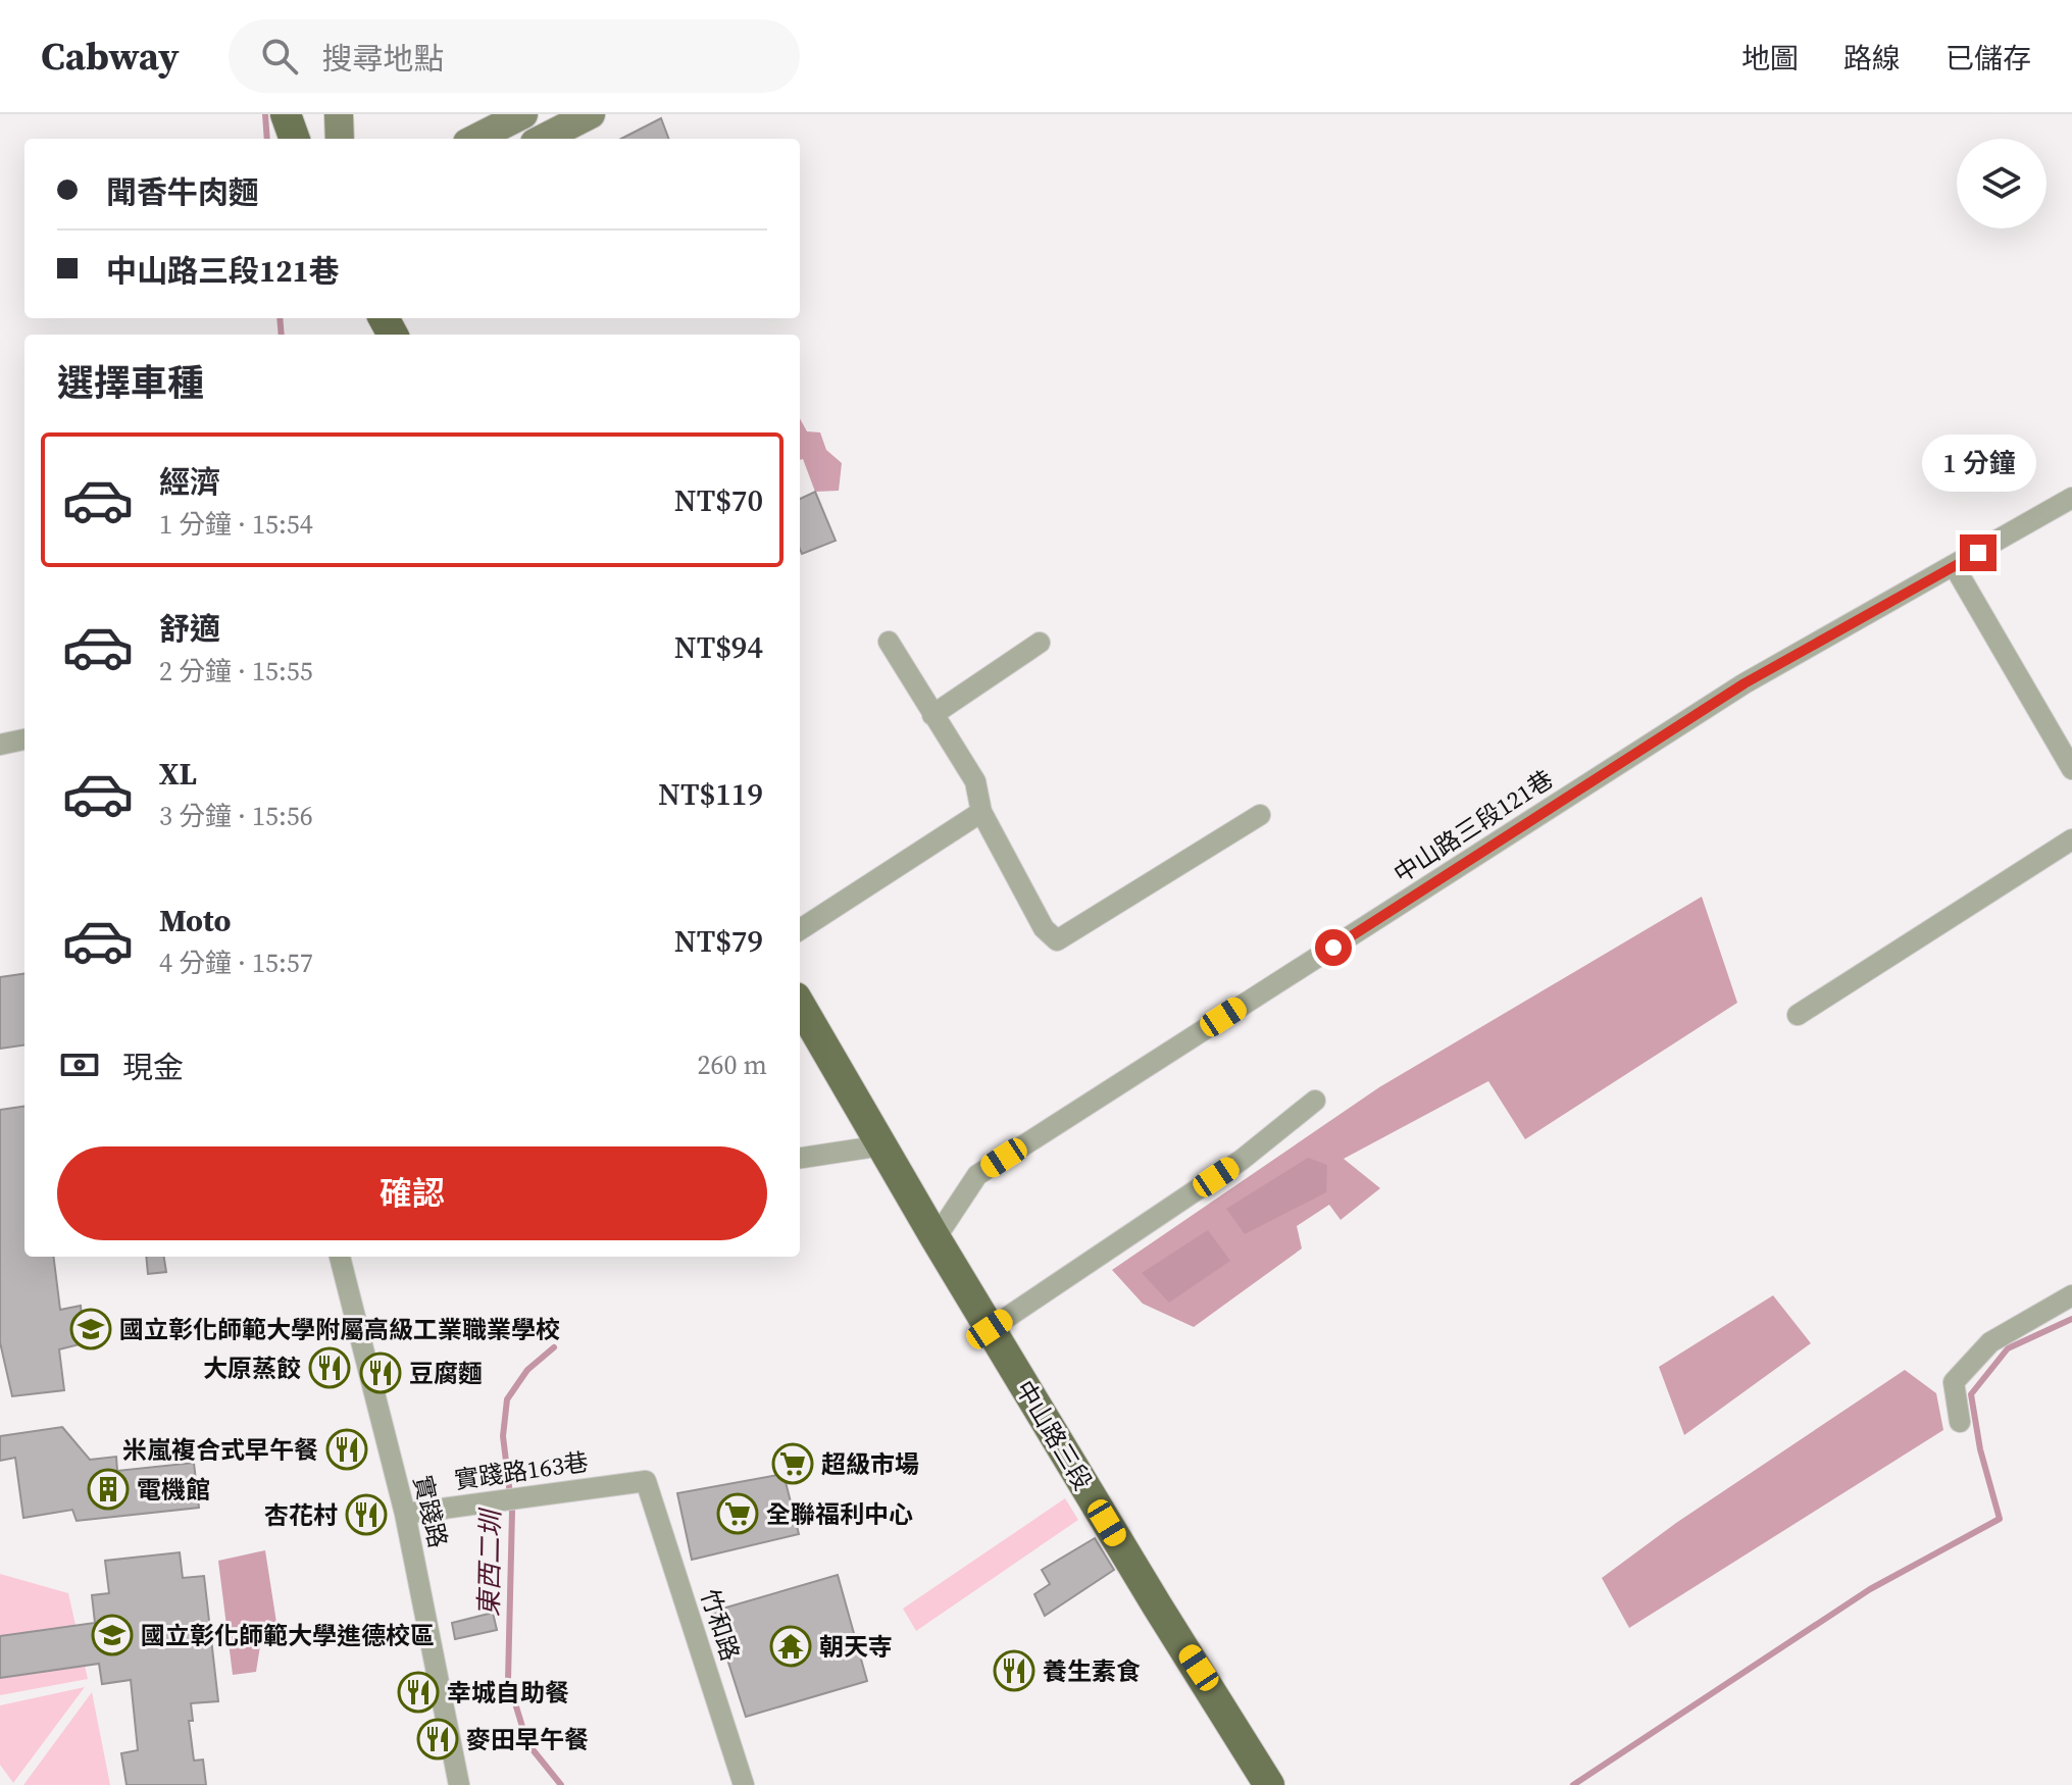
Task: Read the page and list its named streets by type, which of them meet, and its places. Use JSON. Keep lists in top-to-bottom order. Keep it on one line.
{"streets":{"main road":["中山路三段"],"street":["中山路三段121巷","實踐路163巷","實踐路","竹和路"]},"crossings":[["中山路三段121巷","中山路三段"],["實踐路163巷","實踐路"],["實踐路163巷","竹和路"]],"water":["東西二圳"],"places":{"school or university":["國立彰化師範大學附屬高級工業職業學校","國立彰化師範大學進德校區"],"restaurant":["大原蒸餃","豆腐麵","米嵐複合式早午餐","杏花村","養生素食","幸城自助餐","麥田早午餐"],"supermarket":["超級市場","全聯福利中心"],"building":["電機館"],"temple":["朝天寺"]},"page":{"header":"Cabway","search":"搜尋地點","nav":["地圖","路線","已儲存"],"banner":["聞香牛肉麵","中山路三段121巷"],"heading":"選擇車種","list":[{"name":"經濟","note":"1 分鐘 · 15:54","value":"NT$70"},{"name":"舒適","note":"2 分鐘 · 15:55","value":"NT$94"},{"name":"XL","note":"3 分鐘 · 15:56","value":"NT$119"},{"name":"Moto","note":"4 分鐘 · 15:57","value":"NT$79"}],"bubble":"1 分鐘","pay":["現金","260 m"],"buttons":"確認"}}
